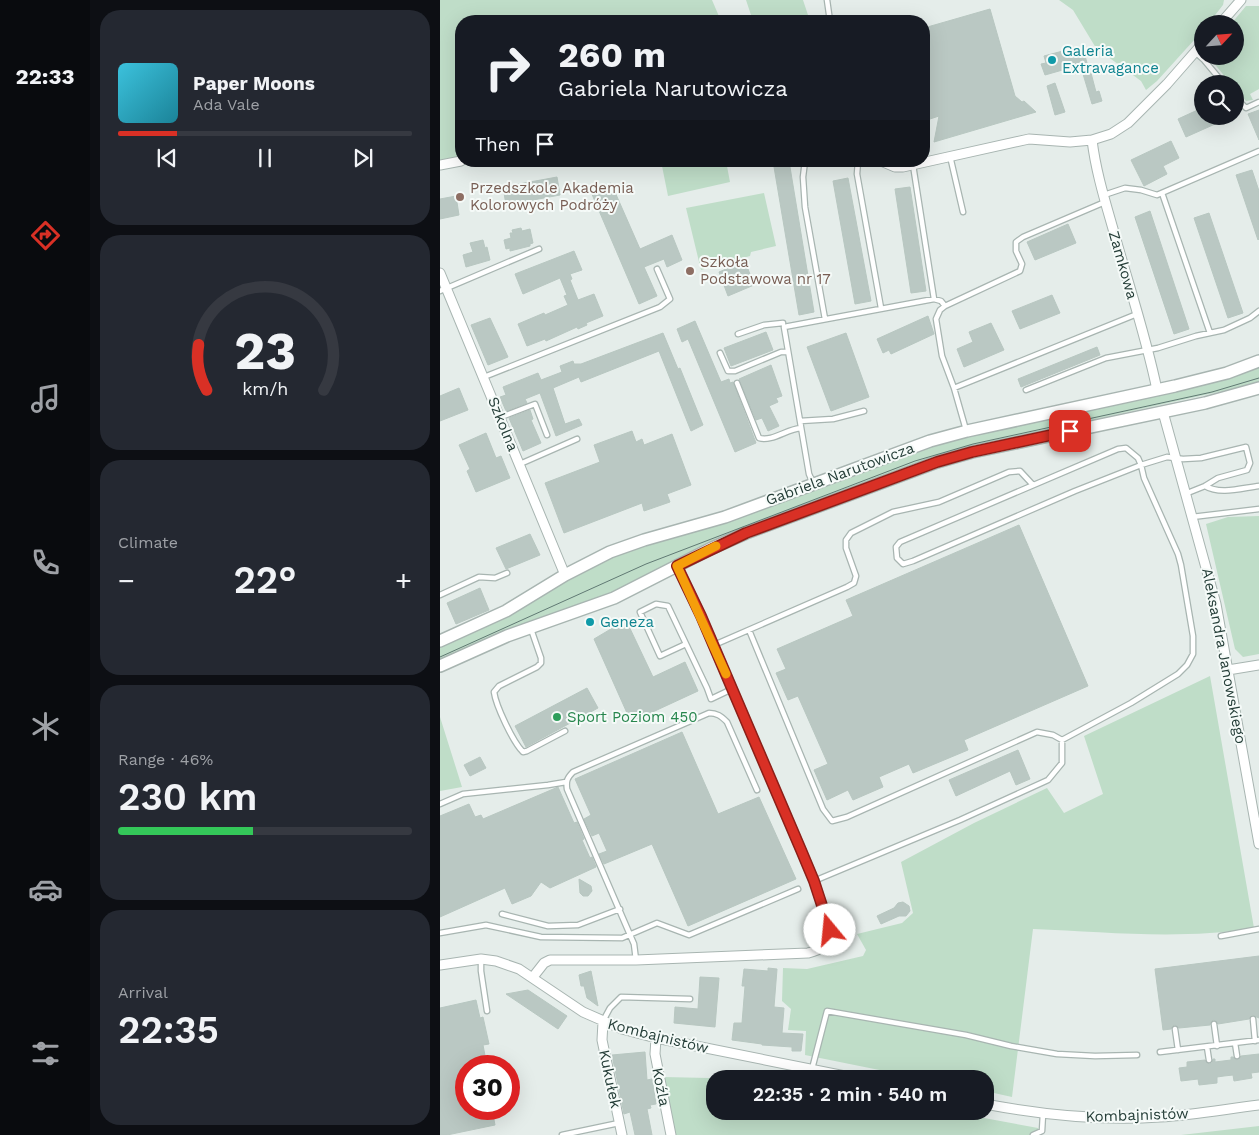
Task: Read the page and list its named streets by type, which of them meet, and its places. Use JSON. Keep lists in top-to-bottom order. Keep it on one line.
{"streets":{"street":["Zamkowa","Szkolna","Gabriela Narutowicza","Aleksandra Janowskiego","Kombajnistów","Kukułek","Koźla"]},"crossings":[["Zamkowa","Gabriela Narutowicza"],["Szkolna","Gabriela Narutowicza"],["Gabriela Narutowicza","Aleksandra Janowskiego"],["Kombajnistów","Kukułek"],["Kombajnistów","Koźla"]],"places":["Galeria Extravagance","Przedszkole Akademia Kolorowych Podróży","Szkoła Podstawowa nr 17","Geneza","Sport Poziom 450"],"north":"top right","page":{"tabs":"22:33","turn":["260 m","Gabriela Narutowicza"],"song":["Paper Moons","Ada Vale"],"then":"Then","tile":["Climate",["Range · 46%","230 km"],["Arrival","22:35"]],"heat":["−","22°","+"],"limit":"30","trip":"22:35 · 2 min · 540 m","gauge":["23","km/h"]}}
